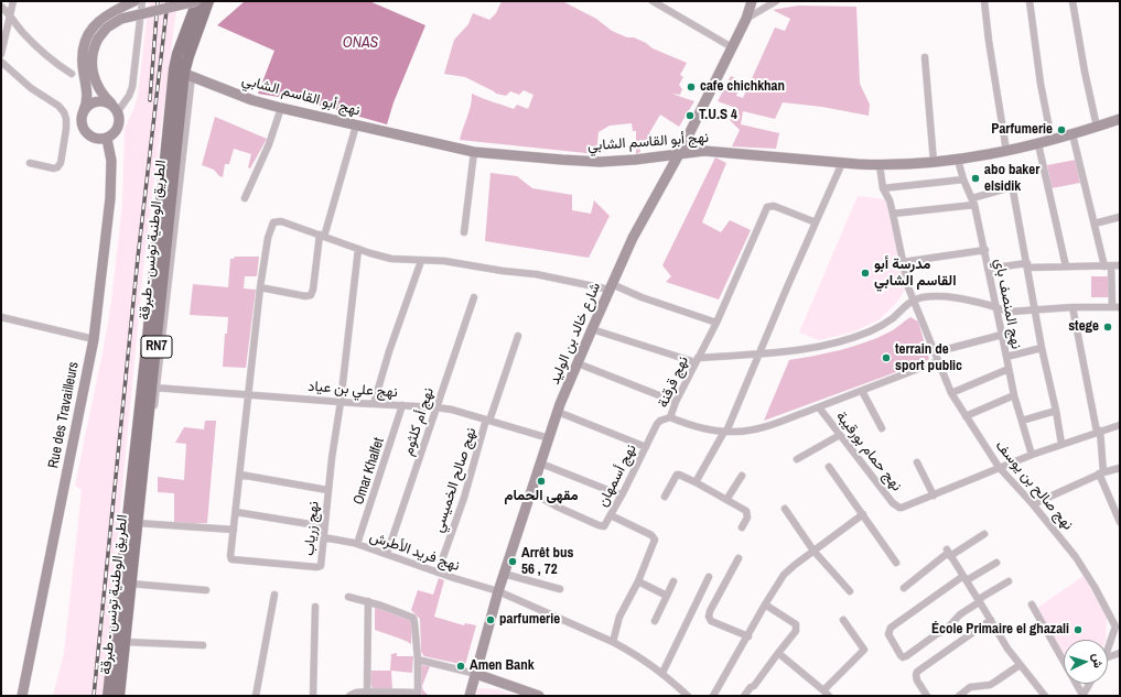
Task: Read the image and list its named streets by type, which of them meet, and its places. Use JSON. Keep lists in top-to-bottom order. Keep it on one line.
{"streets":{"main road":["الطريق الوطنية تونس - طبرقة","RN7"],"street":["نهج أبو القاسم الشابي","نهج المنصف باي","شارع خالد بن الوليد","نهج قرقنة","نهج علي بن عياد","Rue des Travailleurs","نهج أم كلثوم","نهج حمام بورقيبة","Omar Khalfet","نهج أسمهان","نهج صالح الخميسي","نهج صالح بن يوسف","نهج زرياب","نهج فريد الأطرش"]},"crossings":[["نهج أبو القاسم الشابي","الطريق الوطنية تونس - طبرقة"],["نهج أبو القاسم الشابي","نهج المنصف باي"],["نهج أبو القاسم الشابي","شارع خالد بن الوليد"],["نهج أبو القاسم الشابي","نهج صالح بن يوسف"],["الطريق الوطنية تونس - طبرقة","نهج علي بن عياد"],["نهج المنصف باي","نهج حمام بورقيبة"],["شارع خالد بن الوليد","نهج علي بن عياد"],["شارع خالد بن الوليد","نهج أسمهان"],["شارع خالد بن الوليد","نهج فريد الأطرش"],["نهج قرقنة","نهج حمام بورقيبة"],["نهج قرقنة","نهج أسمهان"],["نهج قرقنة","نهج صالح بن يوسف"],["نهج علي بن عياد","نهج أم كلثوم"],["نهج علي بن عياد","Omar Khalfet"],["نهج علي بن عياد","نهج صالح الخميسي"],["نهج علي بن عياد","نهج زرياب"],["نهج أم كلثوم","نهج فريد الأطرش"],["نهج حمام بورقيبة","نهج صالح بن يوسف"],["Omar Khalfet","نهج فريد الأطرش"],["نهج صالح الخميسي","نهج فريد الأطرش"],["نهج زرياب","نهج فريد الأطرش"]],"water":["ONAS"],"places":["cafe chichkhan","T.U.S 4","Parfumerie","abo baker elsidik","مدرسة أبو القاسم الشابي","stege","terrain de sport public","مقهى الحمام","Arrêt bus 56 , 72","parfumerie","École Primaire el ghazali","Amen Bank"],"north":"right"}
